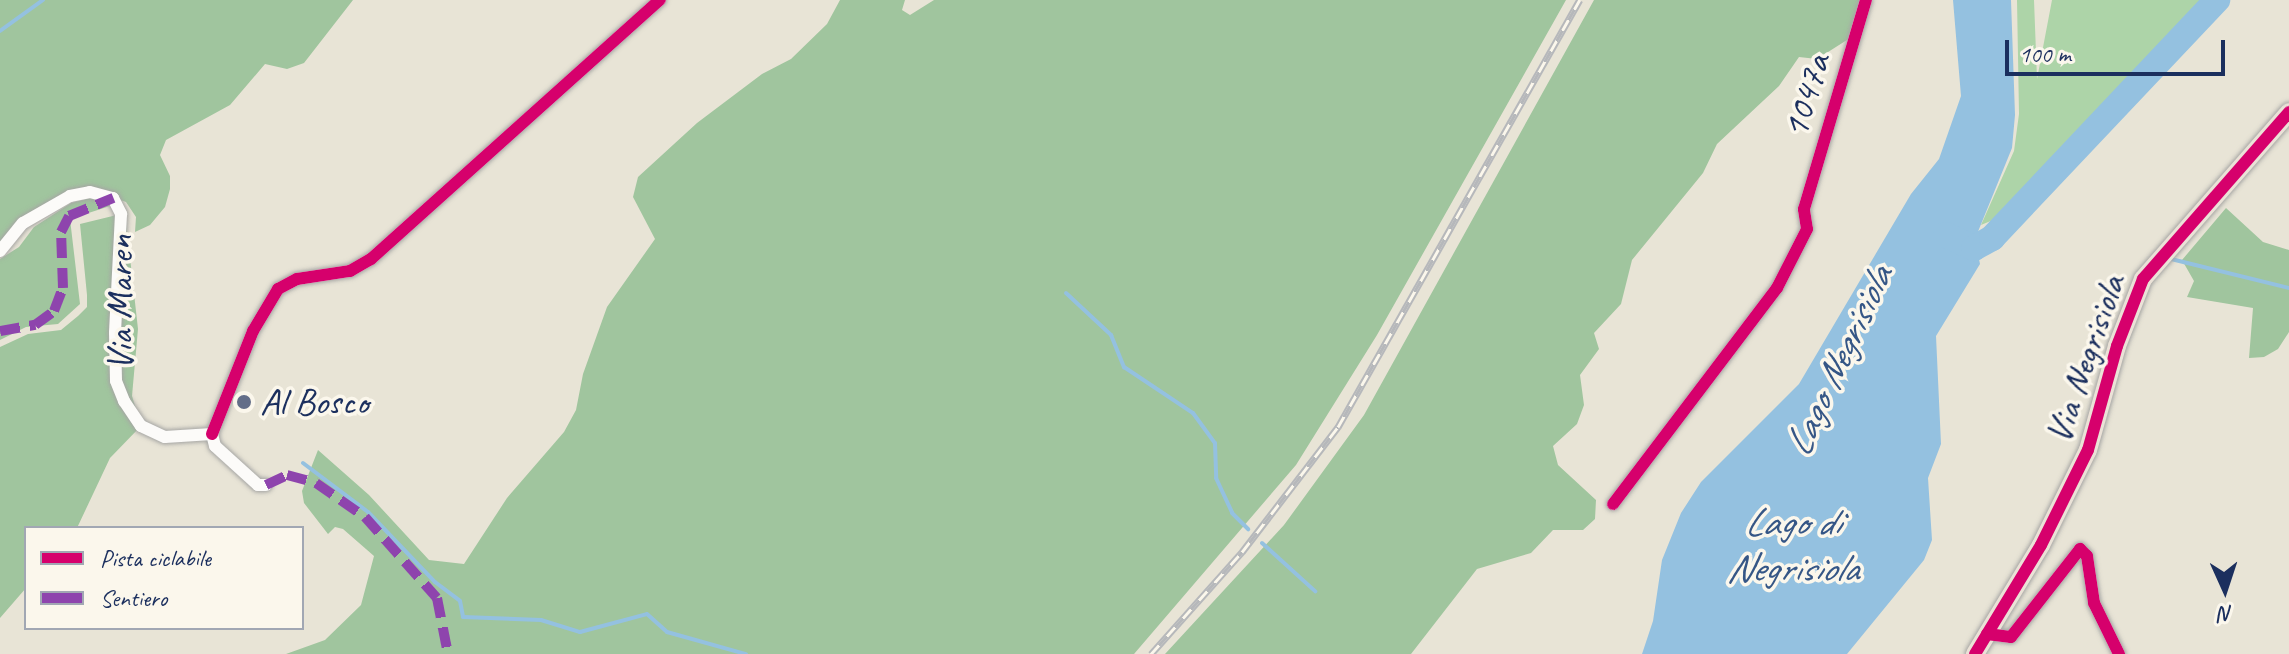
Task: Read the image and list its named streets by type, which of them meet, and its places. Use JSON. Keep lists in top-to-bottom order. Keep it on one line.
{"streets":{"main road":["Via Negrisiola"],"street":["1047a","Via Maren"]},"water":["Lago Negrisiola","Lago di Negrisiola"],"places":["Al Bosco"],"legend":["Pista ciclabile","Sentiero"],"scale_bar":"100 m","north":"bottom"}
